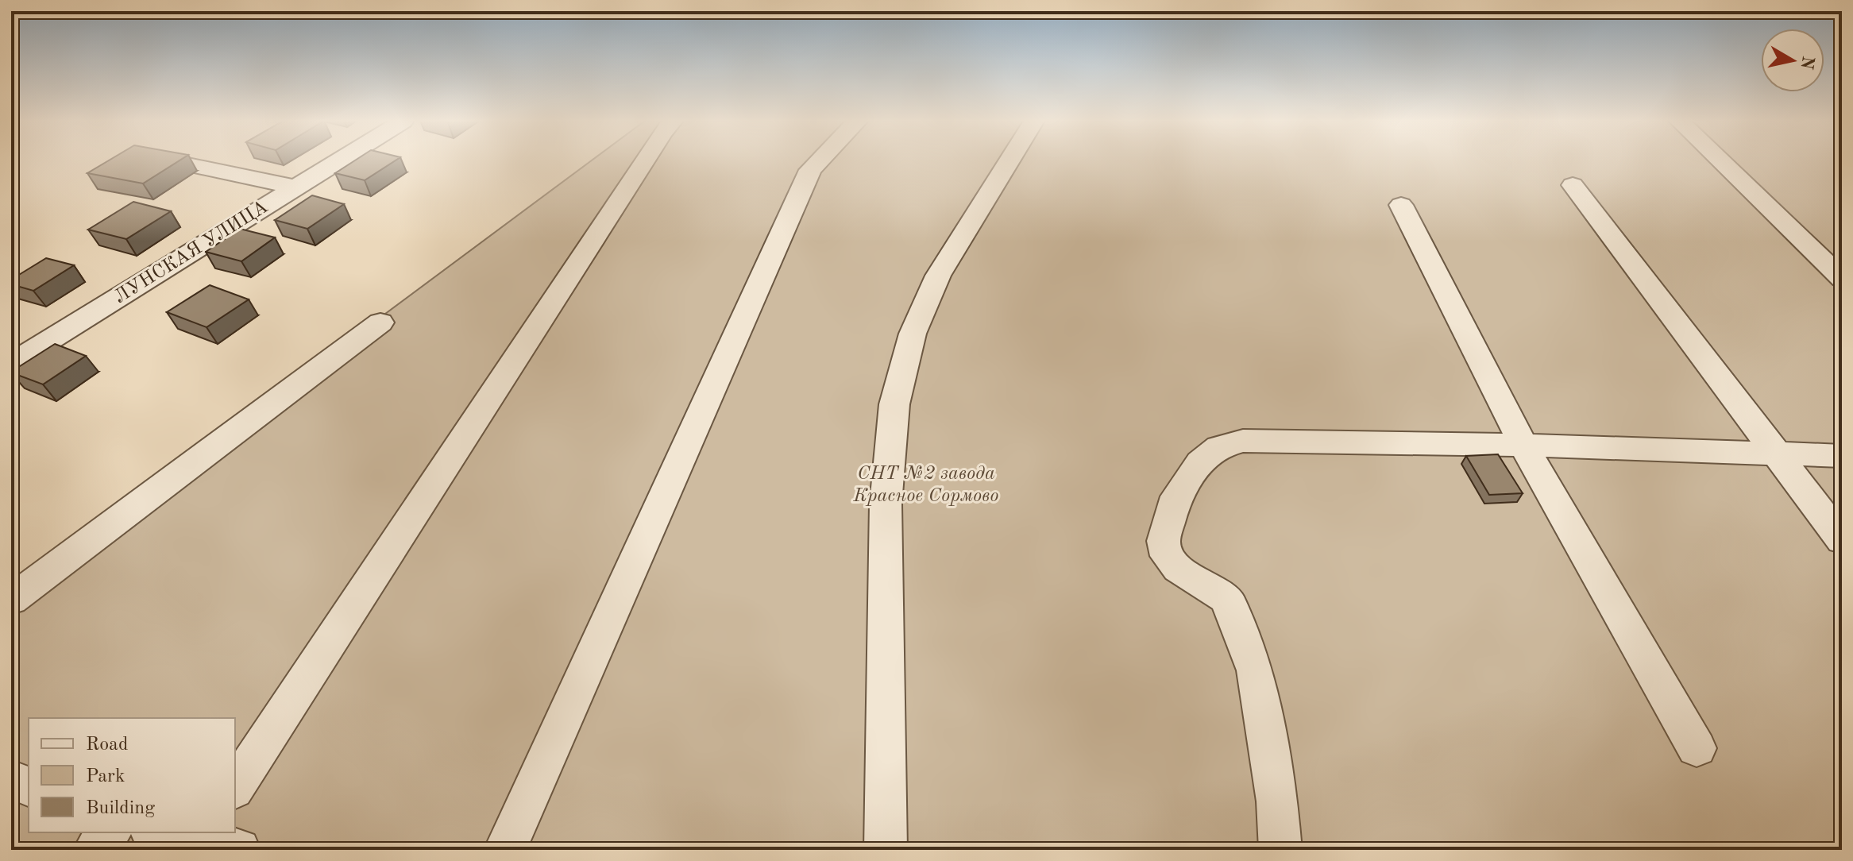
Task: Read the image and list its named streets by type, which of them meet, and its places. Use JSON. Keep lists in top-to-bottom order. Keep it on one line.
{"streets":{"street":["ЛУНСКАЯ УЛИЦА"]},"parks":["СНТ №2 завода Красное Сормово"],"legend":["Road","Park","Building"],"north":"right"}
